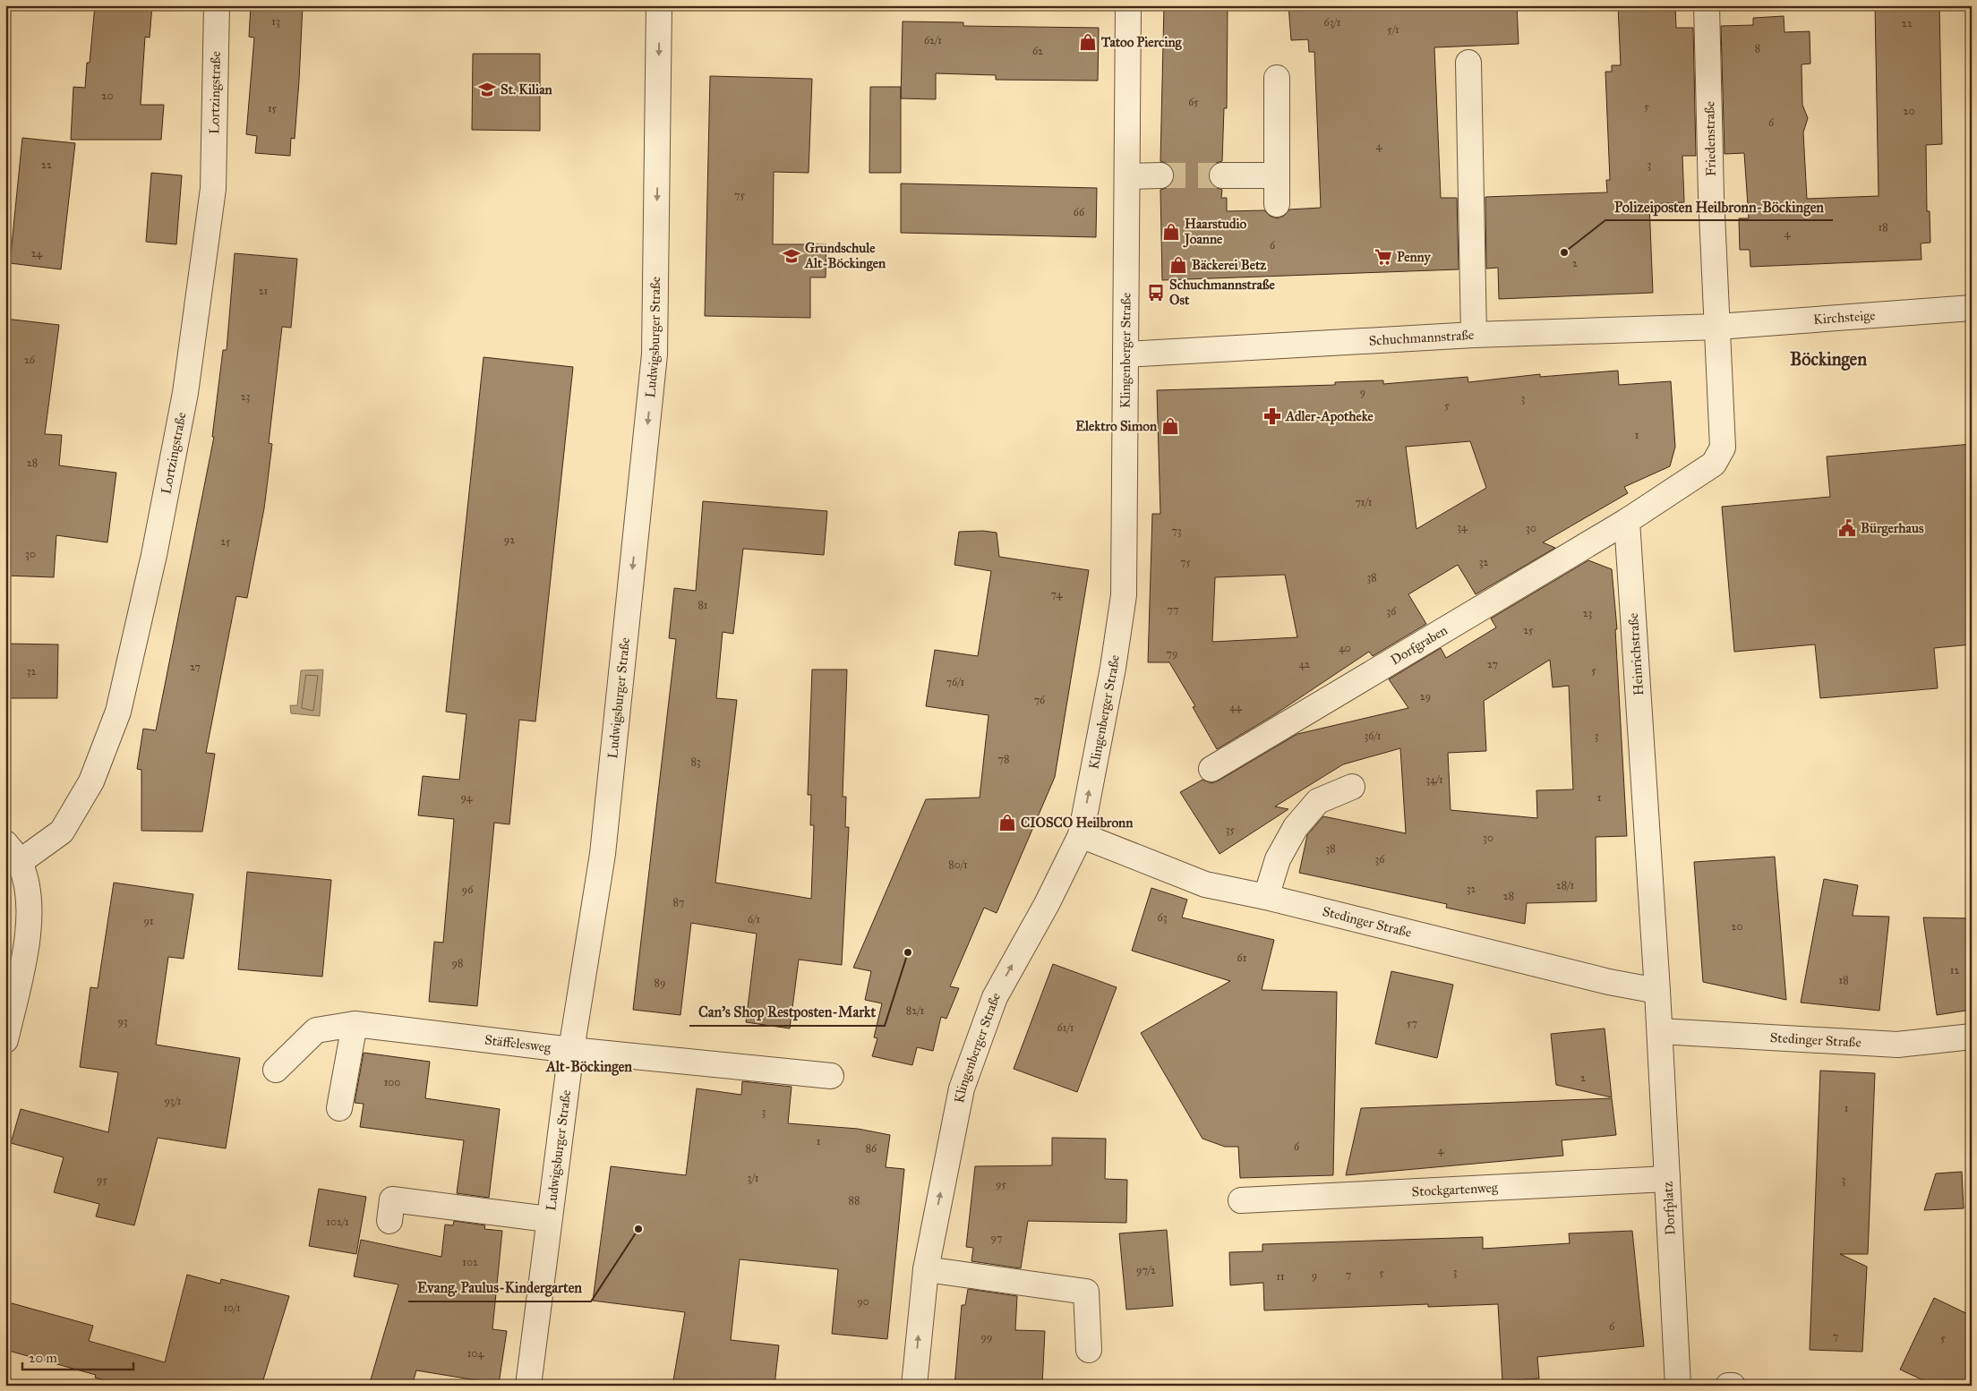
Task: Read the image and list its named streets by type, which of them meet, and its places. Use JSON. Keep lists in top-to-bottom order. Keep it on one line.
{"streets":{"street":["Lortzingstraße","Friedenstraße","Kirchsteige","Ludwigsburger Straße","Schuchmannstraße","Klingenberger Straße","Dorfgraben","Heinrichstraße","Stedinger Straße","Stäffelesweg","Stockgartenweg","Dorfplatz"]},"crossings":[["Friedenstraße","Kirchsteige"],["Friedenstraße","Schuchmannstraße"],["Kirchsteige","Schuchmannstraße"],["Ludwigsburger Straße","Stäffelesweg"],["Schuchmannstraße","Klingenberger Straße"],["Klingenberger Straße","Stedinger Straße"],["Dorfgraben","Heinrichstraße"],["Heinrichstraße","Stedinger Straße"],["Heinrichstraße","Dorfplatz"],["Stedinger Straße","Dorfplatz"],["Stockgartenweg","Dorfplatz"]],"one_way":["Ludwigsburger Straße","Klingenberger Straße"],"districts":["Böckingen","Alt-Böckingen"],"places":{"shop":["Tatoo Piercing","Haarstudio Joanne","Bäckerei Betz","Elektro Simon","CIOSCO Heilbronn"],"school or university":["St. Kilian","Grundschule Alt-Böckingen"],"other":["Polizeiposten Heilbronn-Böckingen","Can's Shop Restposten-Markt","Evang. Paulus-Kindergarten"],"supermarket":["Penny"],"bus stop":["Schuchmannstraße Ost"],"pharmacy":["Adler-Apotheke"],"public building":["Bürgerhaus"]},"house_numbers":["13","63/1","22","5/1","62/1","8","62","20","65","5","15","20","6","4","22","3","75","66","18","4","6","24","2","21","26","9","23","3","5","1","28","71/1","34","30","73","92","25","30","75","32","38","74","81","77","36","23","25","40","79","42","27","27","5","32","76/1","29","76","44","36/1","3","78","83","34/1","94","1","35","30","38","36","80/1","28/1","32","96","28","87","63","6/1","91","20","61","98","12","18","89","82/1","93","57","61/1","2","100","93/1","1","3","1","6","86","4","3/1","95","3","95","88","102/1","97","102","97/2","3","5","7","9","11","90","10/1","6","7","99","5","104"],"scale_bar":"20 m"}
